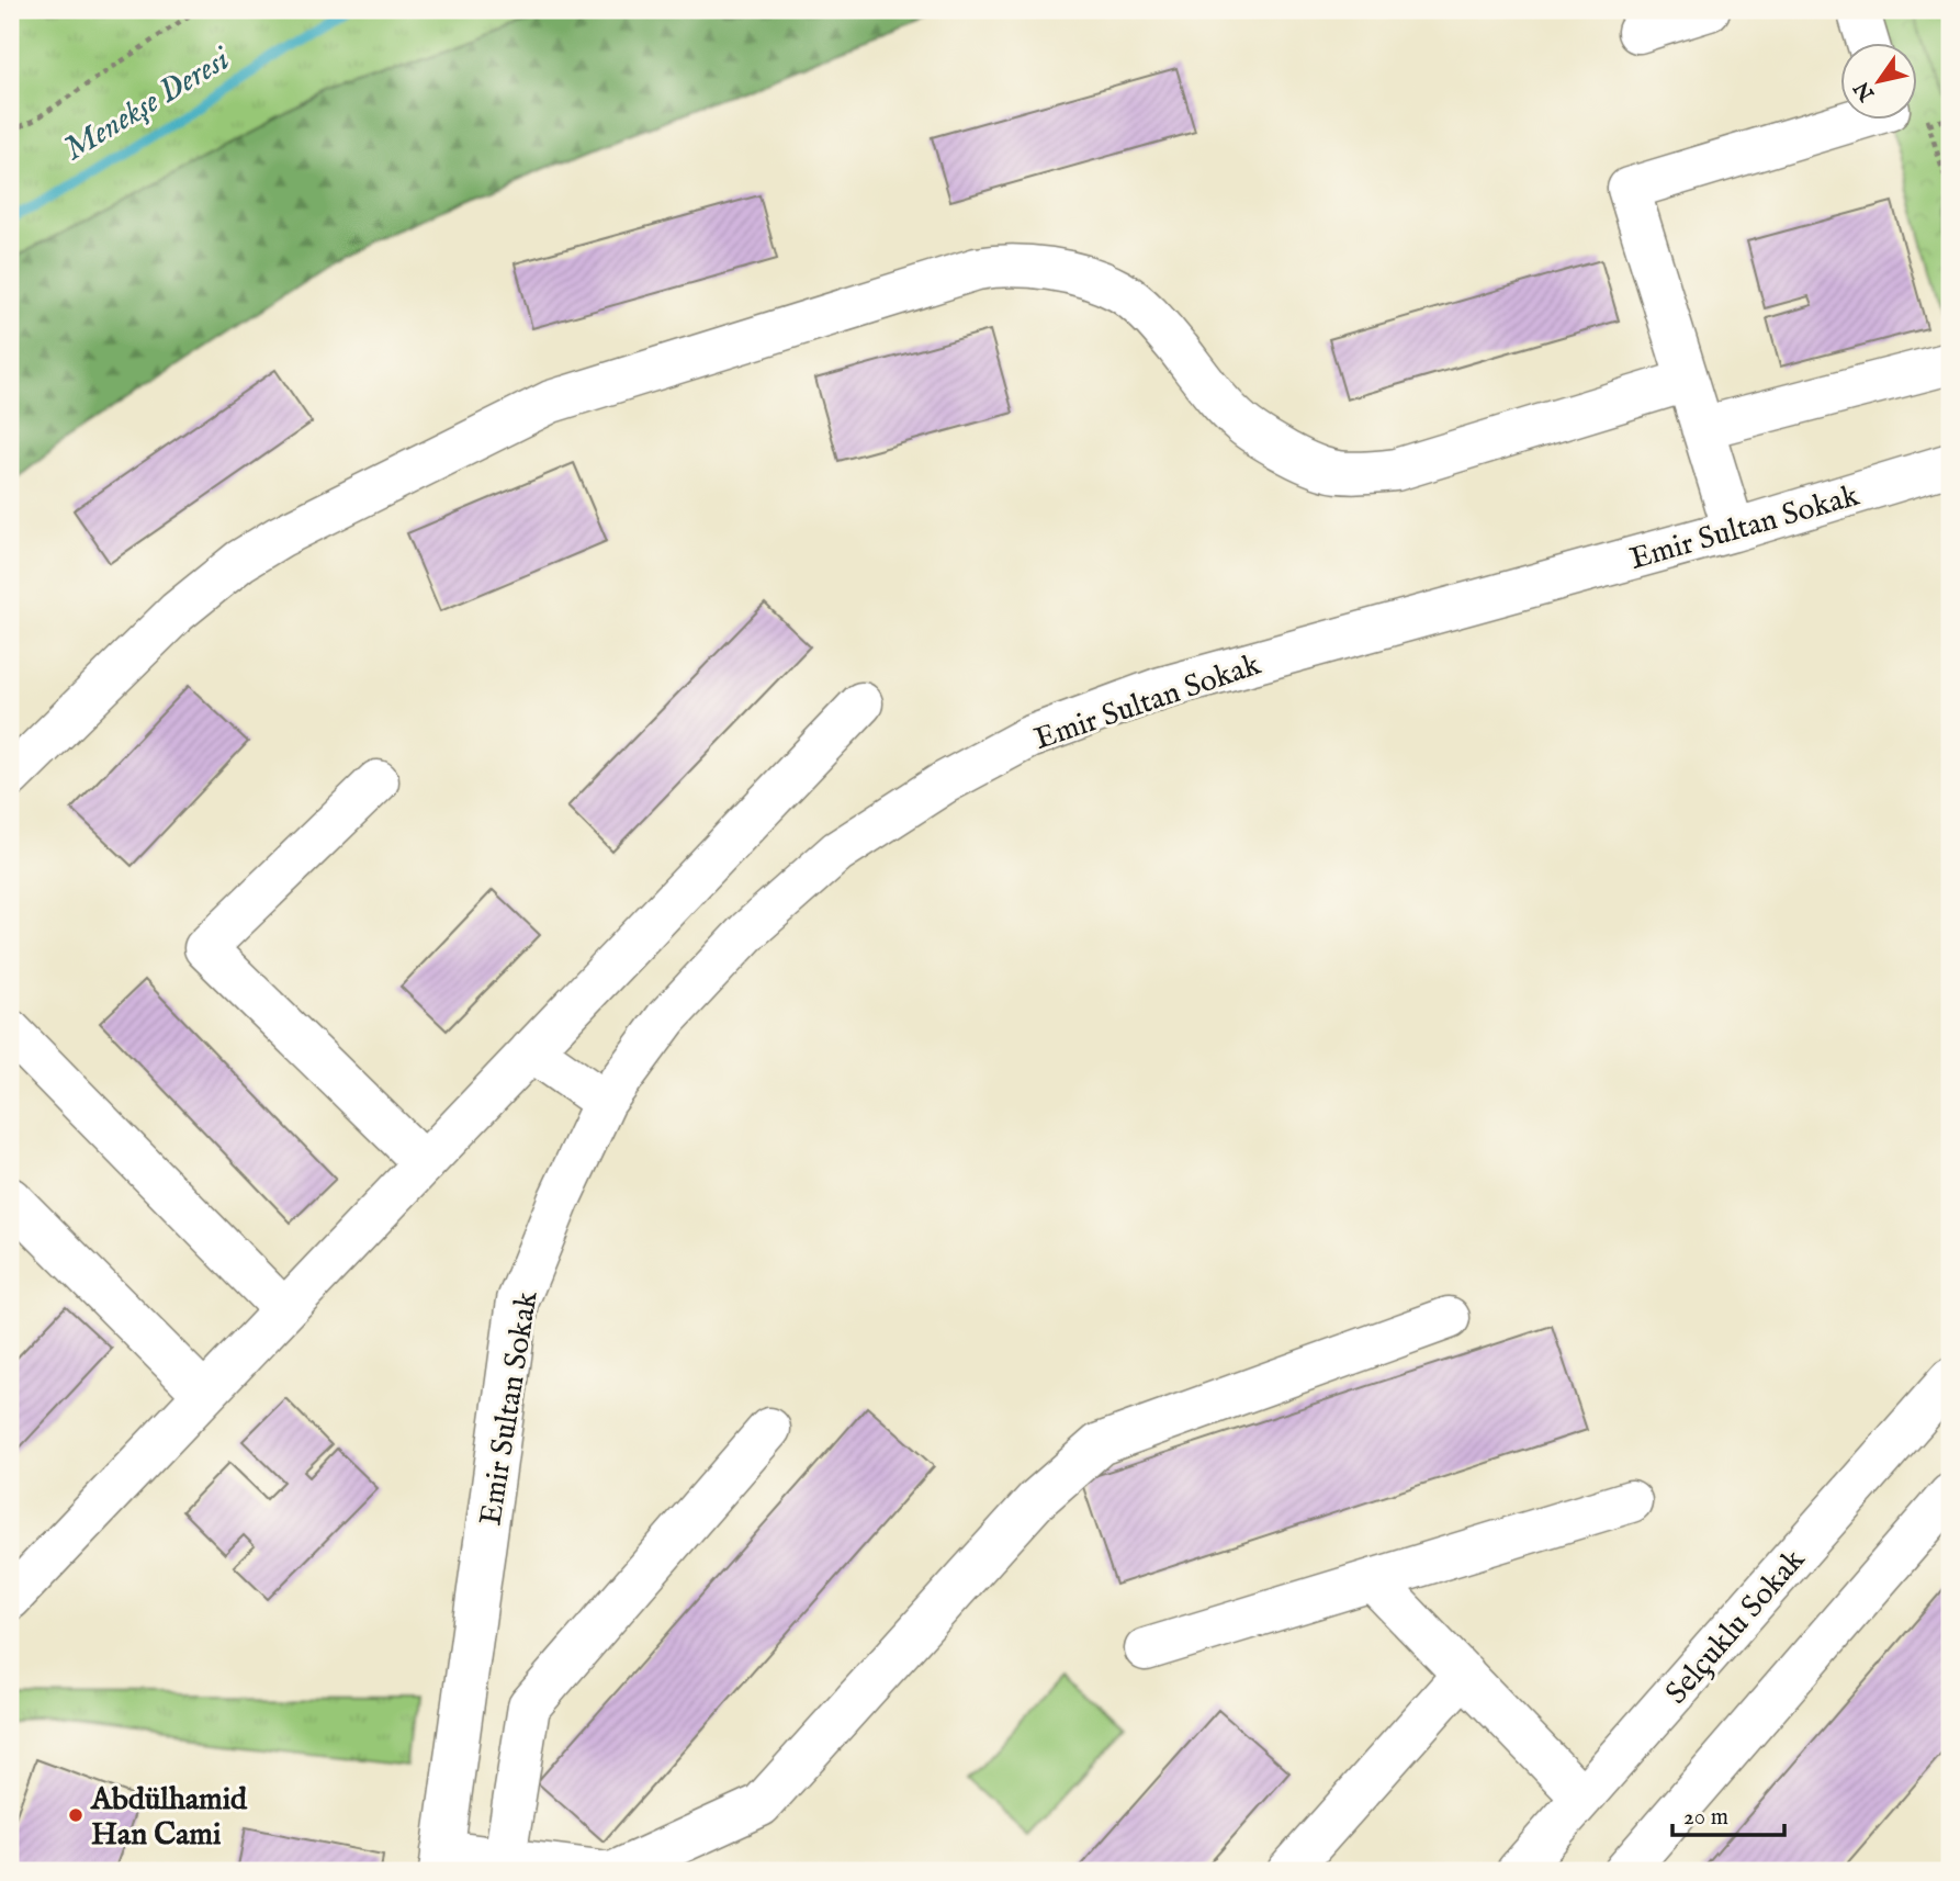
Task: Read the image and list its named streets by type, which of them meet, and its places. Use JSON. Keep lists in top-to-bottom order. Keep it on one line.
{"streets":{"street":["Emir Sultan Sokak","Selçuklu Sokak"]},"water":["Menekşe Deresi"],"places":["Abdülhamid Han Cami"],"scale_bar":"20 m","north":"bottom left"}
